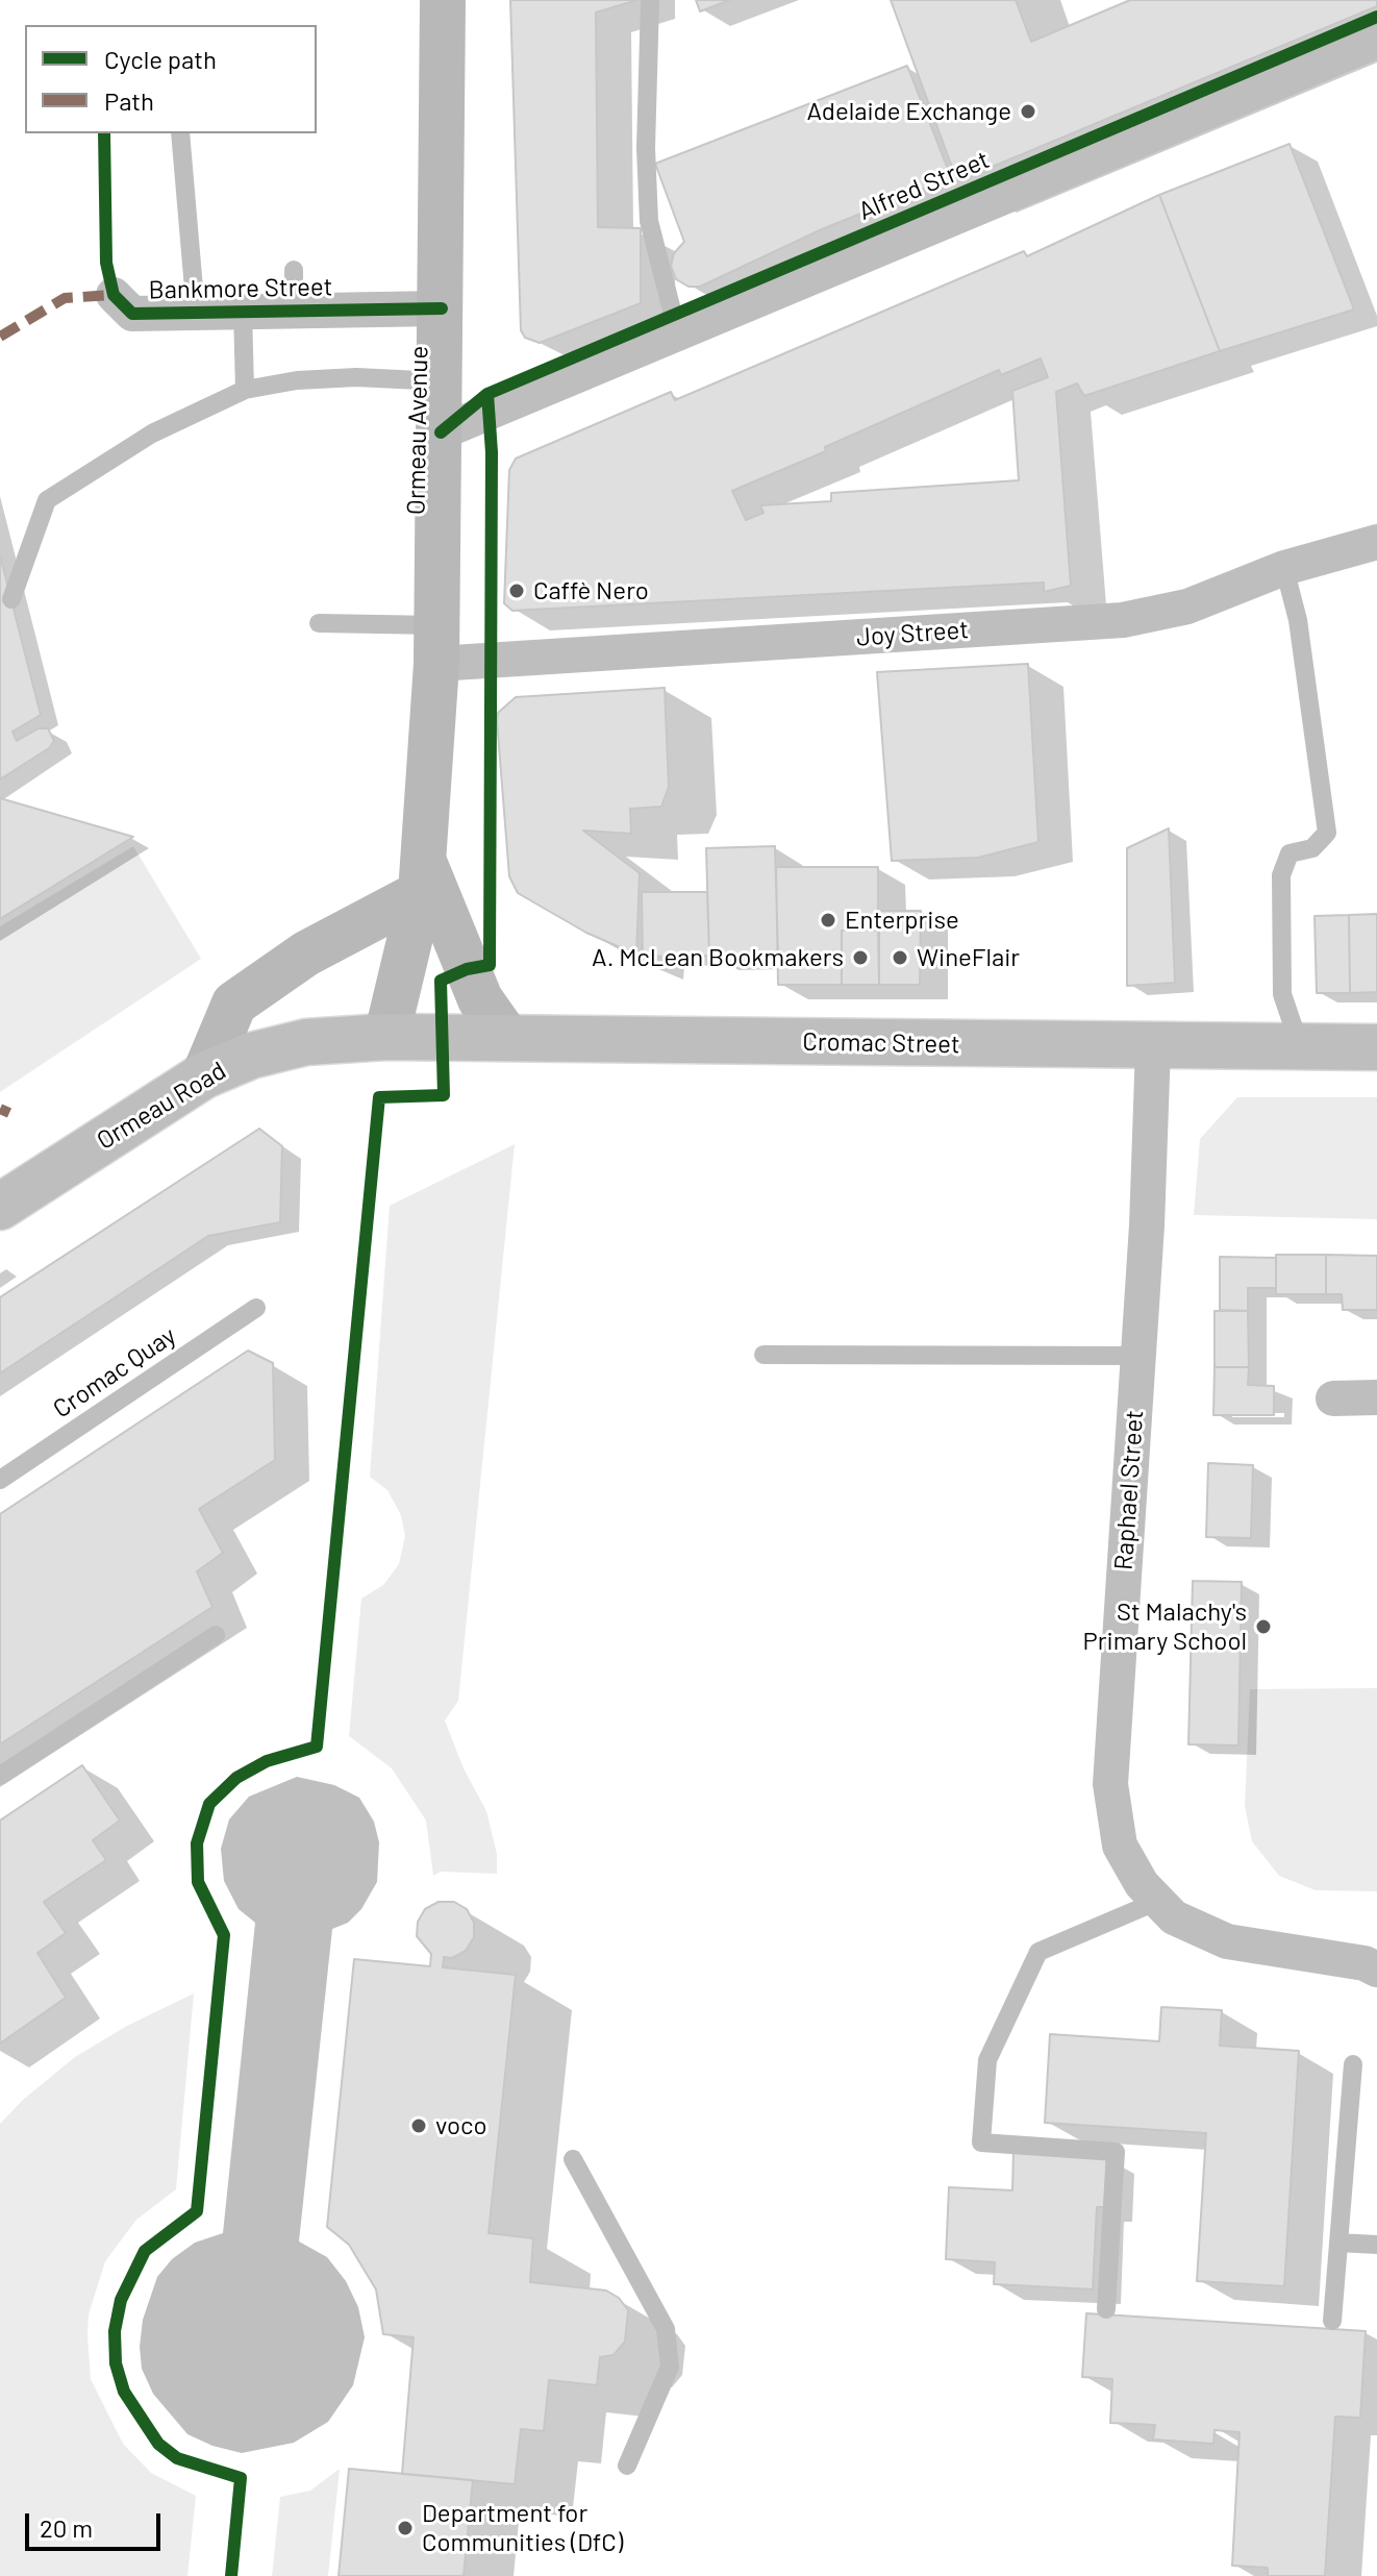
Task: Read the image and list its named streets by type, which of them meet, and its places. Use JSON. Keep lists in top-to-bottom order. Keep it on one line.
{"streets":{"main road":["Cromac Street","Ormeau Road"],"street":["Alfred Street","Bankmore Street","Ormeau Avenue","Joy Street","Raphael Street"],"lane":["Cromac Quay"]},"crossings":[["Alfred Street","Ormeau Avenue"],["Bankmore Street","Ormeau Avenue"],["Ormeau Avenue","Joy Street"],["Ormeau Avenue","Cromac Street"],["Ormeau Avenue","Ormeau Road"],["Cromac Street","Ormeau Road"],["Cromac Street","Raphael Street"]],"places":["Adelaide Exchange","Caffè Nero","Enterprise","A. McLean Bookmakers","WineFlair","St Malachy's Primary School","voco","Department for Communities (DfC)"],"legend":["Cycle path","Path"],"scale_bar":"20 m"}
